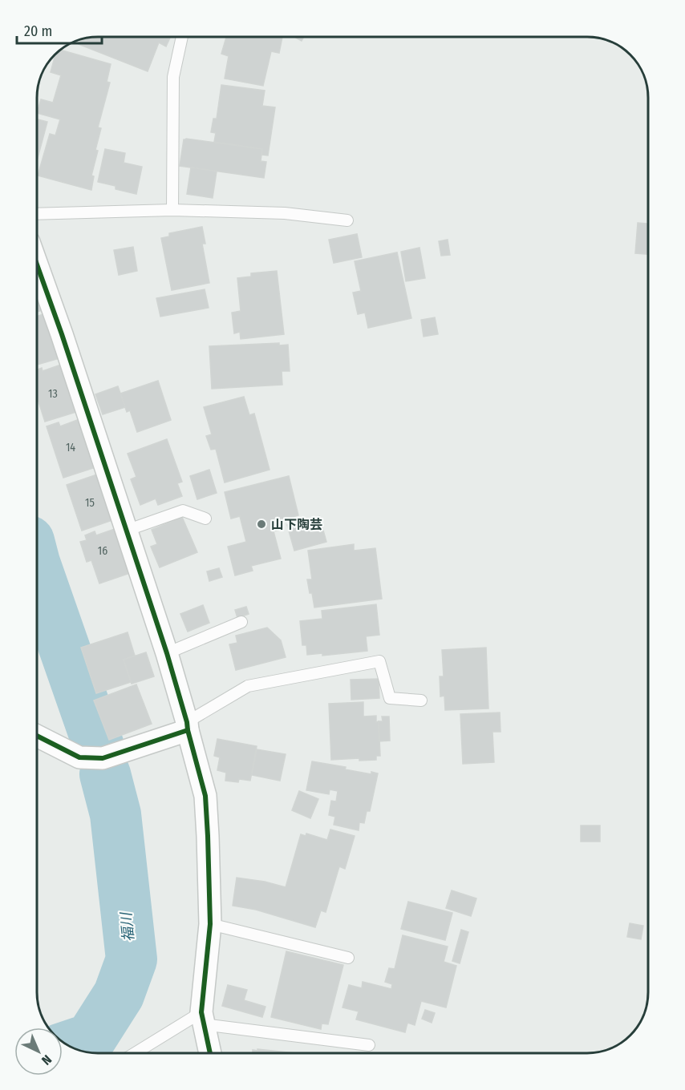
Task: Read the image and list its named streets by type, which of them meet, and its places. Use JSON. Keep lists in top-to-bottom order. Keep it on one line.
{"water":["福川"],"places":["山下陶芸"],"house_numbers":["13","14","15","16"],"scale_bar":"20 m","north":"bottom right"}
